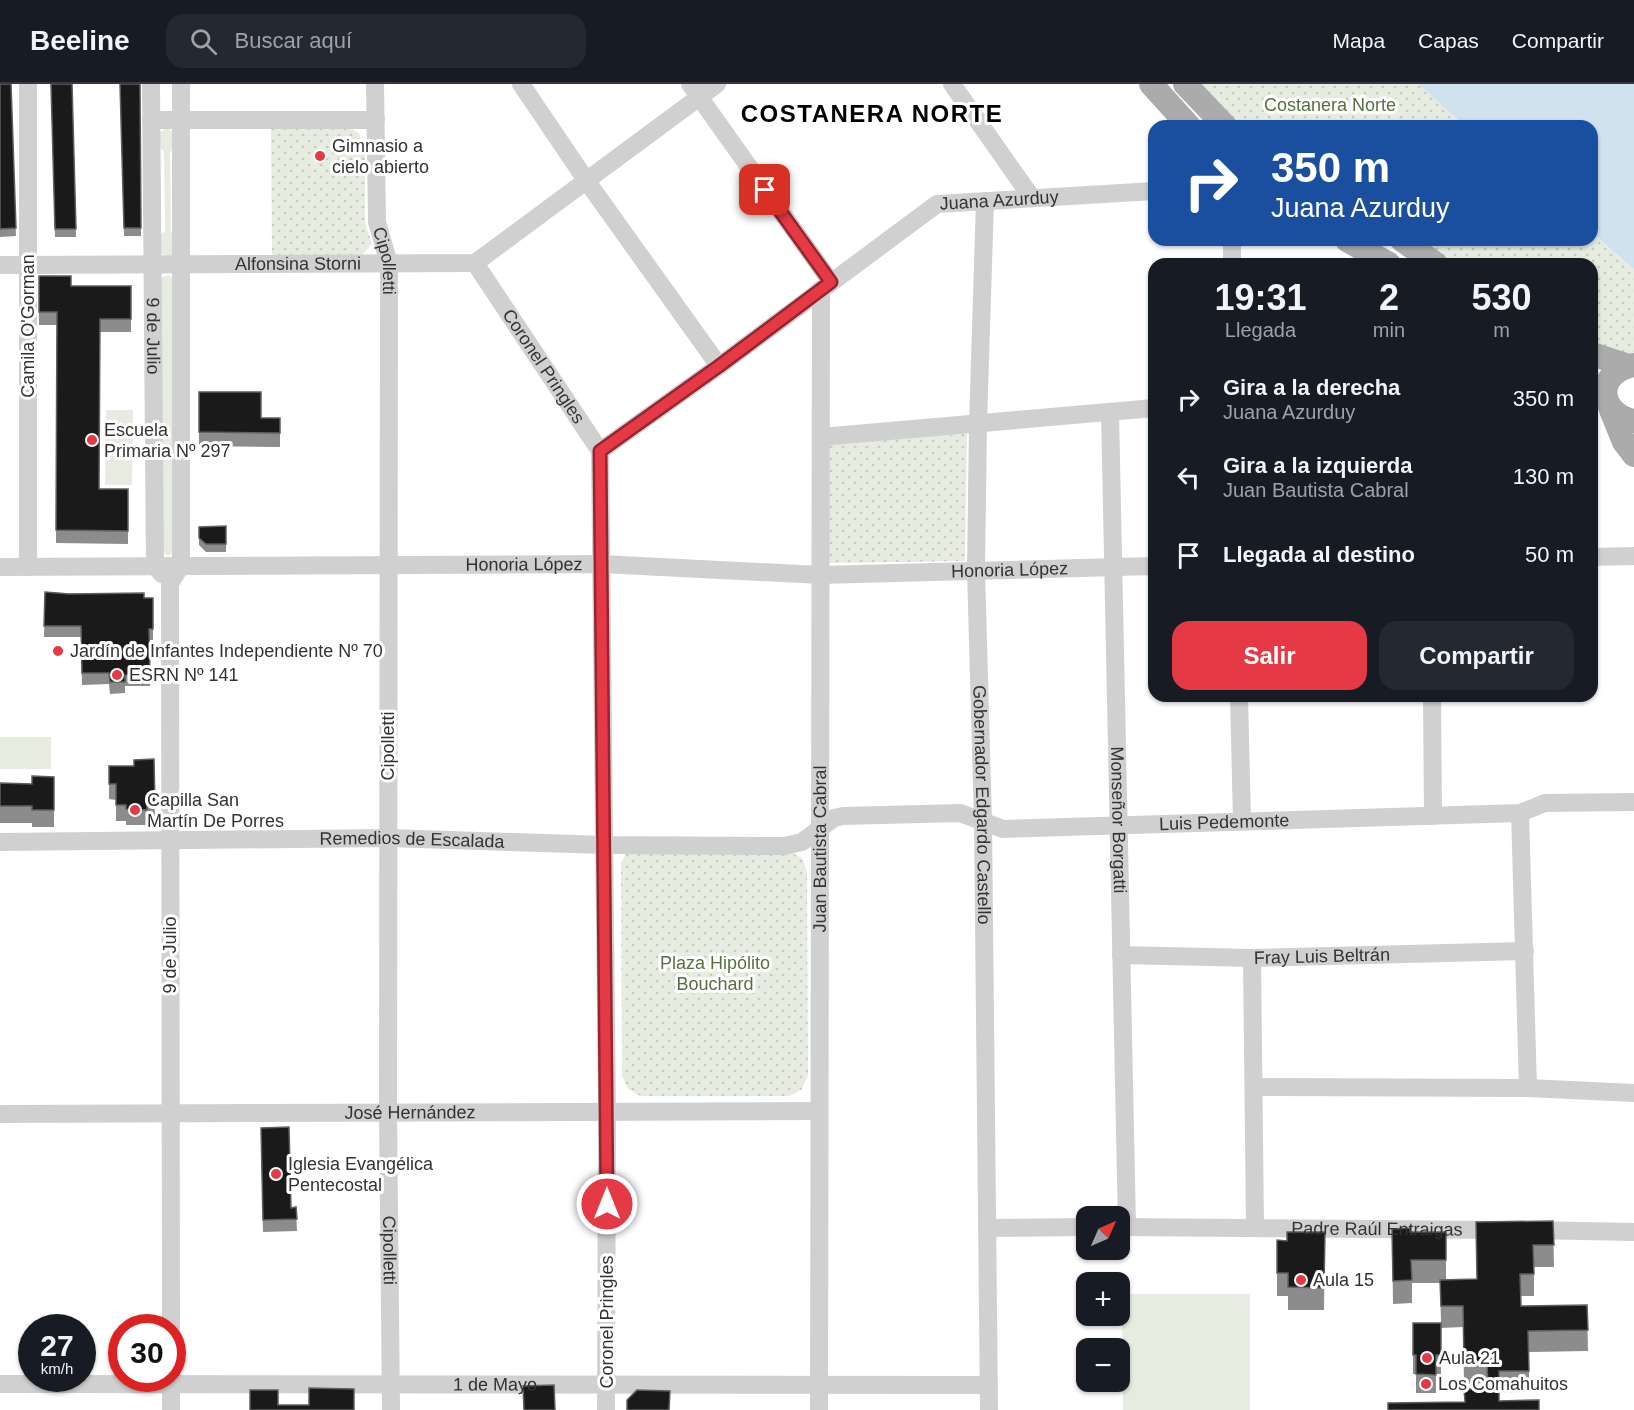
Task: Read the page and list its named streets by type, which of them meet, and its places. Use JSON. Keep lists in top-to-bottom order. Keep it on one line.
{"streets":{"street":["Juana Azurduy","Cipolletti","Alfonsina Storni","Camila O'Gorman","9 de Julio","Coronel Pringles","Honoria López","Gobernador Edgardo Castello","Monseñor Borgatti","Luis Pedemonte","Remedios de Escalada","Juan Bautista Cabral","Fray Luis Beltrán","José Hernández","Padre Raúl Entraigas","1 de Mayo"]},"crossings":[["Juana Azurduy","Coronel Pringles"],["Juana Azurduy","Gobernador Edgardo Castello"],["Juana Azurduy","Juan Bautista Cabral"],["Cipolletti","Alfonsina Storni"],["Cipolletti","Honoria López"],["Cipolletti","Remedios de Escalada"],["Cipolletti","José Hernández"],["Cipolletti","1 de Mayo"],["Alfonsina Storni","Camila O'Gorman"],["Alfonsina Storni","9 de Julio"],["Alfonsina Storni","Coronel Pringles"],["Camila O'Gorman","Honoria López"],["9 de Julio","Honoria López"],["9 de Julio","Remedios de Escalada"],["9 de Julio","José Hernández"],["Coronel Pringles","Honoria López"],["Coronel Pringles","Remedios de Escalada"],["Coronel Pringles","José Hernández"],["Coronel Pringles","1 de Mayo"],["Honoria López","Gobernador Edgardo Castello"],["Honoria López","Monseñor Borgatti"],["Honoria López","Juan Bautista Cabral"],["Gobernador Edgardo Castello","Luis Pedemonte"],["Gobernador Edgardo Castello","1 de Mayo"],["Monseñor Borgatti","Luis Pedemonte"],["Monseñor Borgatti","Fray Luis Beltrán"],["Luis Pedemonte","Remedios de Escalada"],["Luis Pedemonte","Juan Bautista Cabral"],["Remedios de Escalada","Juan Bautista Cabral"],["Juan Bautista Cabral","José Hernández"],["Juan Bautista Cabral","1 de Mayo"]],"districts":["COSTANERA NORTE"],"parks":["Costanera Norte","Plaza Hipólito Bouchard"],"places":["Gimnasio a cielo abierto","Escuela Primaria Nº 297","Jardín de Infantes Independiente Nº 70","ESRN Nº 141","Capilla San Martín De Porres","Iglesia Evangélica Pentecostal","Aula 15","Aula 21","Los Comahuitos"],"north":"top right","page":{"header":"Beeline","search":"Buscar aquí","nav":["Mapa","Capas","Compartir"],"turn":["350 m","Juana Azurduy"],"eta":["19:31","Llegada","2","min","530","m"],"list":[{"name":"Gira a la derecha","note":"Juana Azurduy","value":"350 m"},{"name":"Gira a la izquierda","note":"Juan Bautista Cabral","value":"130 m"},{"name":"Llegada al destino","value":"50 m"}],"buttons":["Salir","Compartir"],"map_buttons":["+","−"],"speed":"27 km/h","limit":"30"}}
